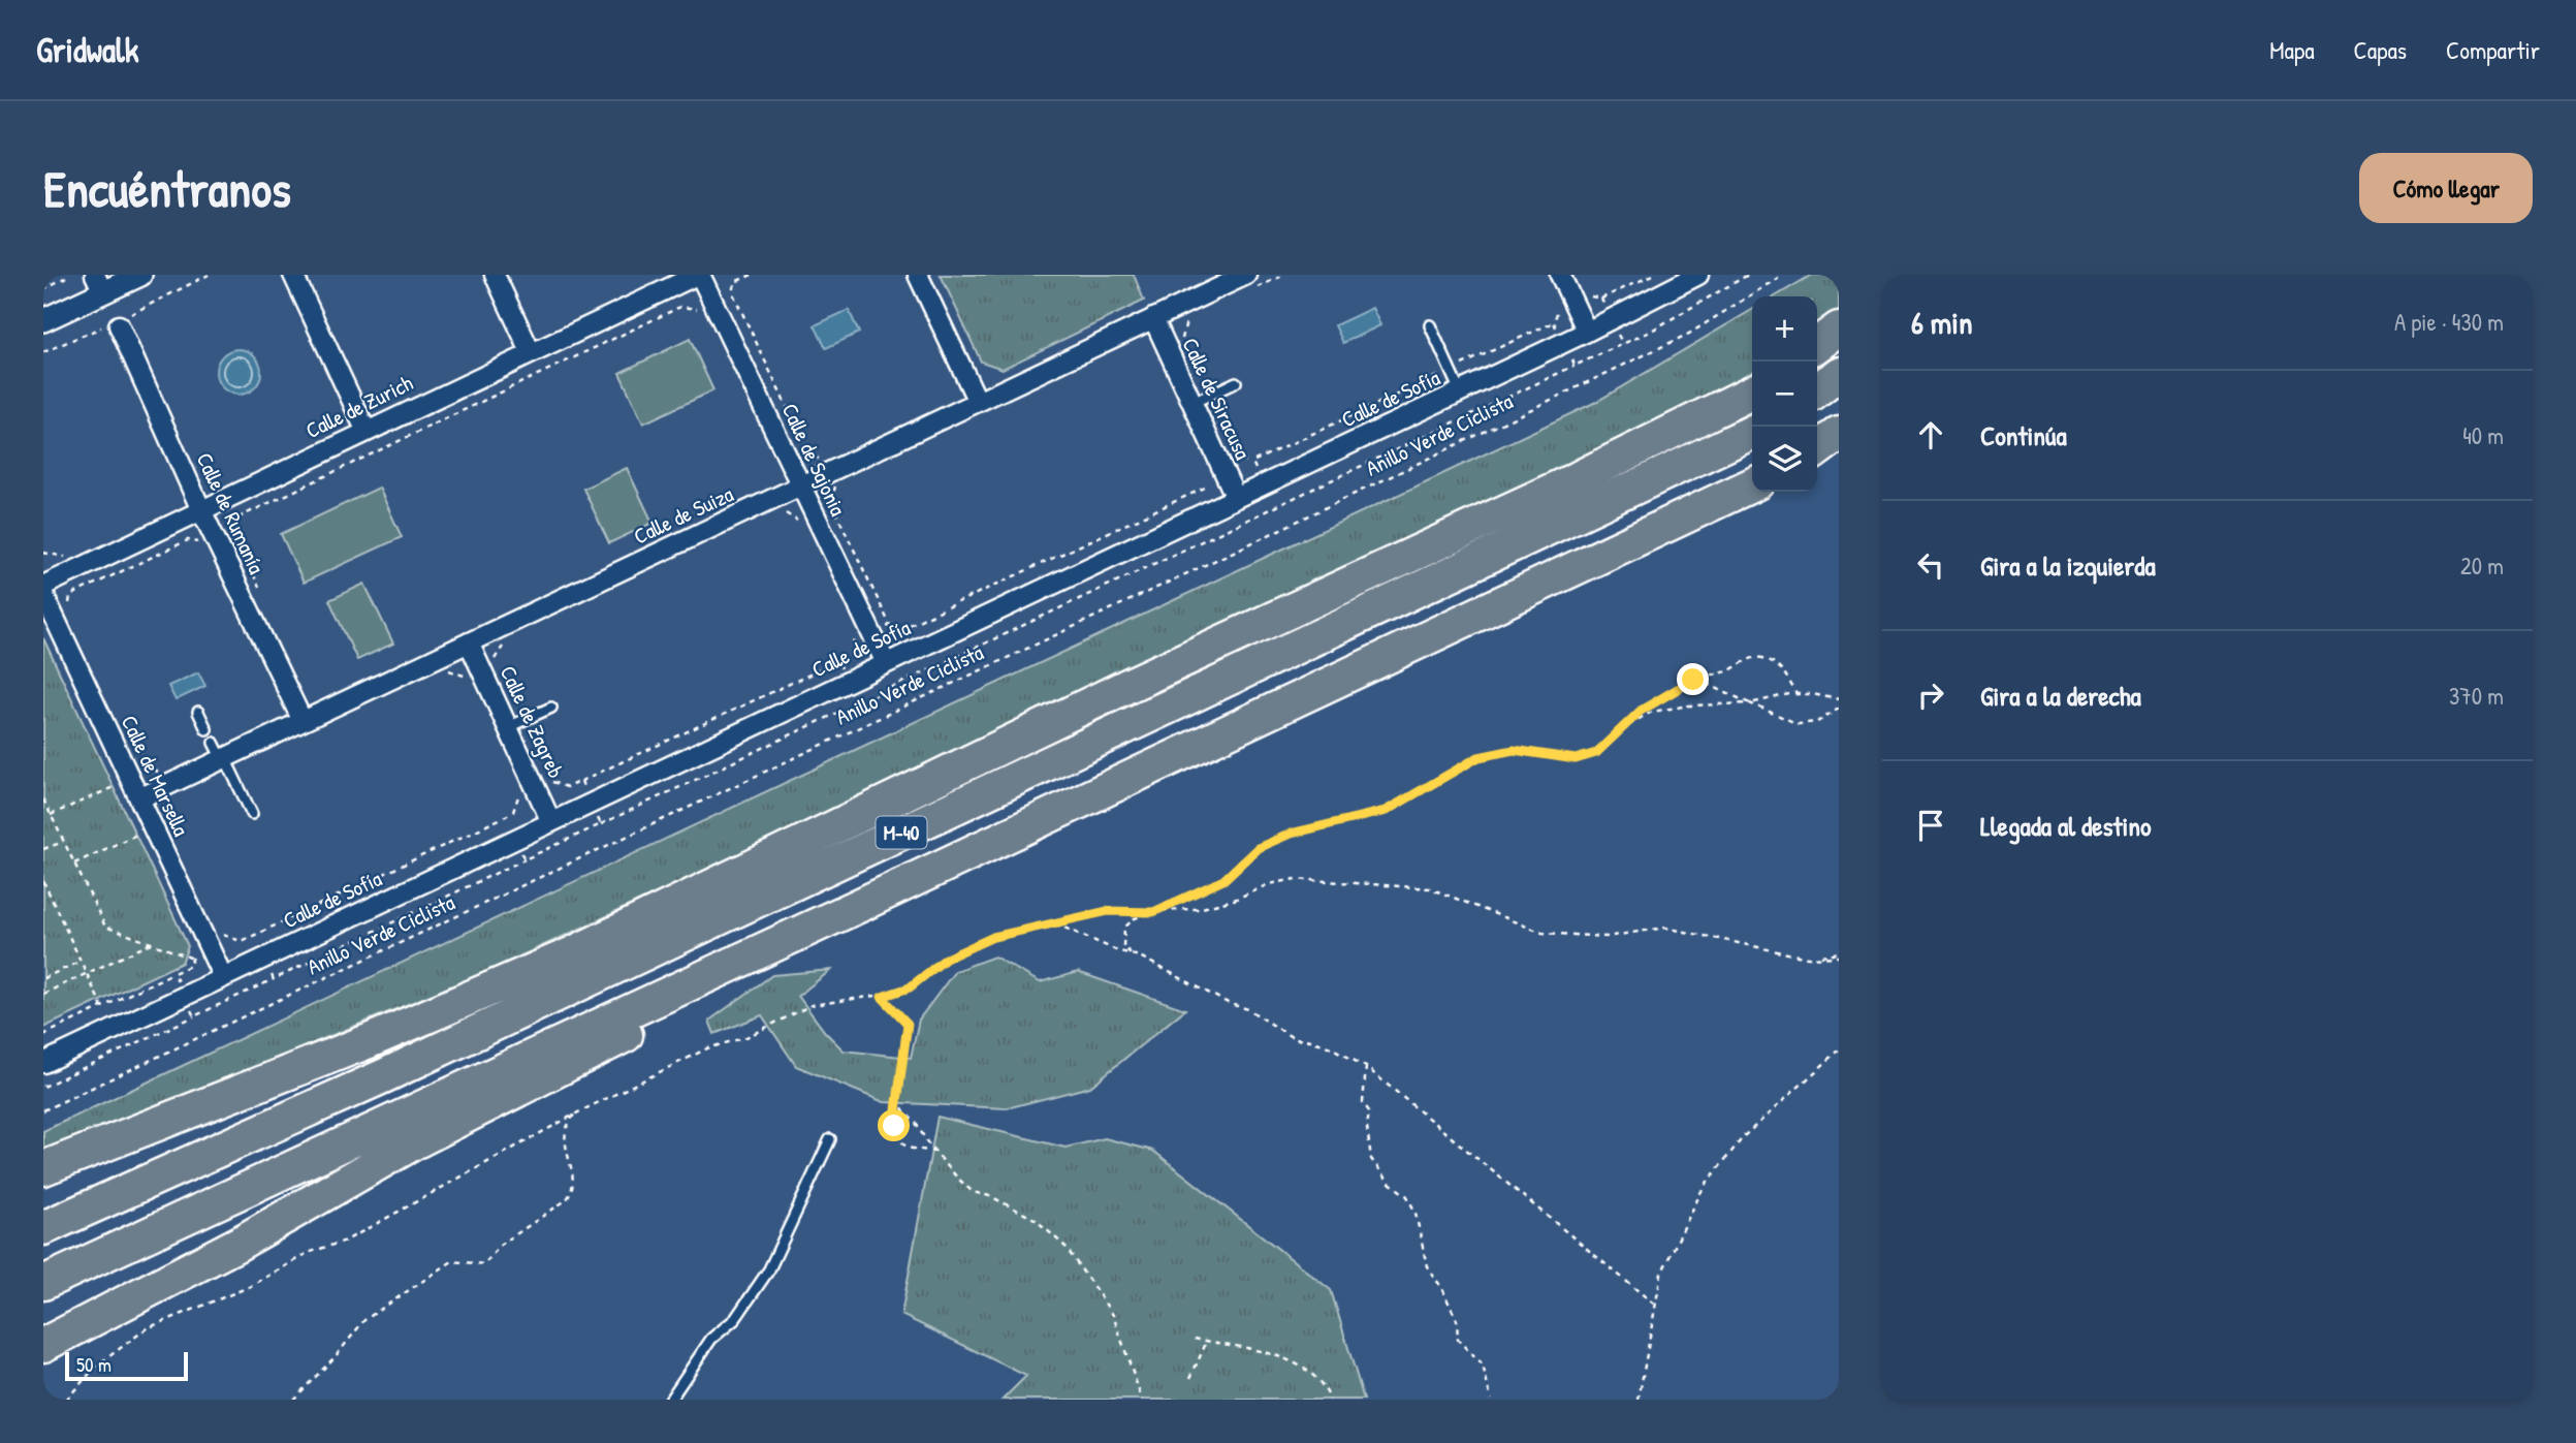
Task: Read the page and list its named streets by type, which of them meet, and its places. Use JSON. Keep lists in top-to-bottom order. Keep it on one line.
{"streets":{"highway":["M-40"],"street":["Calle de Siracusa","Calle de Sofía","Calle de Zurich","Calle de Sajonia","Calle de Rumanía","Calle de Suiza","Calle de Zagreb","Calle de Marsella"],"path":["Anillo Verde Ciclista"]},"crossings":[["Calle de Siracusa","Calle de Sofía"],["Calle de Siracusa","Calle de Suiza"],["Calle de Sofía","Calle de Sajonia"],["Calle de Sofía","Calle de Zagreb"],["Calle de Sofía","Calle de Marsella"],["Calle de Zurich","Calle de Sajonia"],["Calle de Zurich","Calle de Rumanía"],["Calle de Sajonia","Calle de Suiza"],["Calle de Rumanía","Calle de Suiza"],["Calle de Suiza","Calle de Zagreb"],["Calle de Suiza","Calle de Marsella"]],"scale_bar":"50 m","page":{"header":"Gridwalk","nav":["Mapa","Capas","Compartir"],"buttons":"Cómo llegar","title":"Encuéntranos","heading":["6 min","A pie · 430 m"],"map_buttons":["+","−"],"list":[["Continúa","40 m"],["Gira a la izquierda","20 m"],["Gira a la derecha","370 m"],"Llegada al destino"],"scale":"50 m"}}
